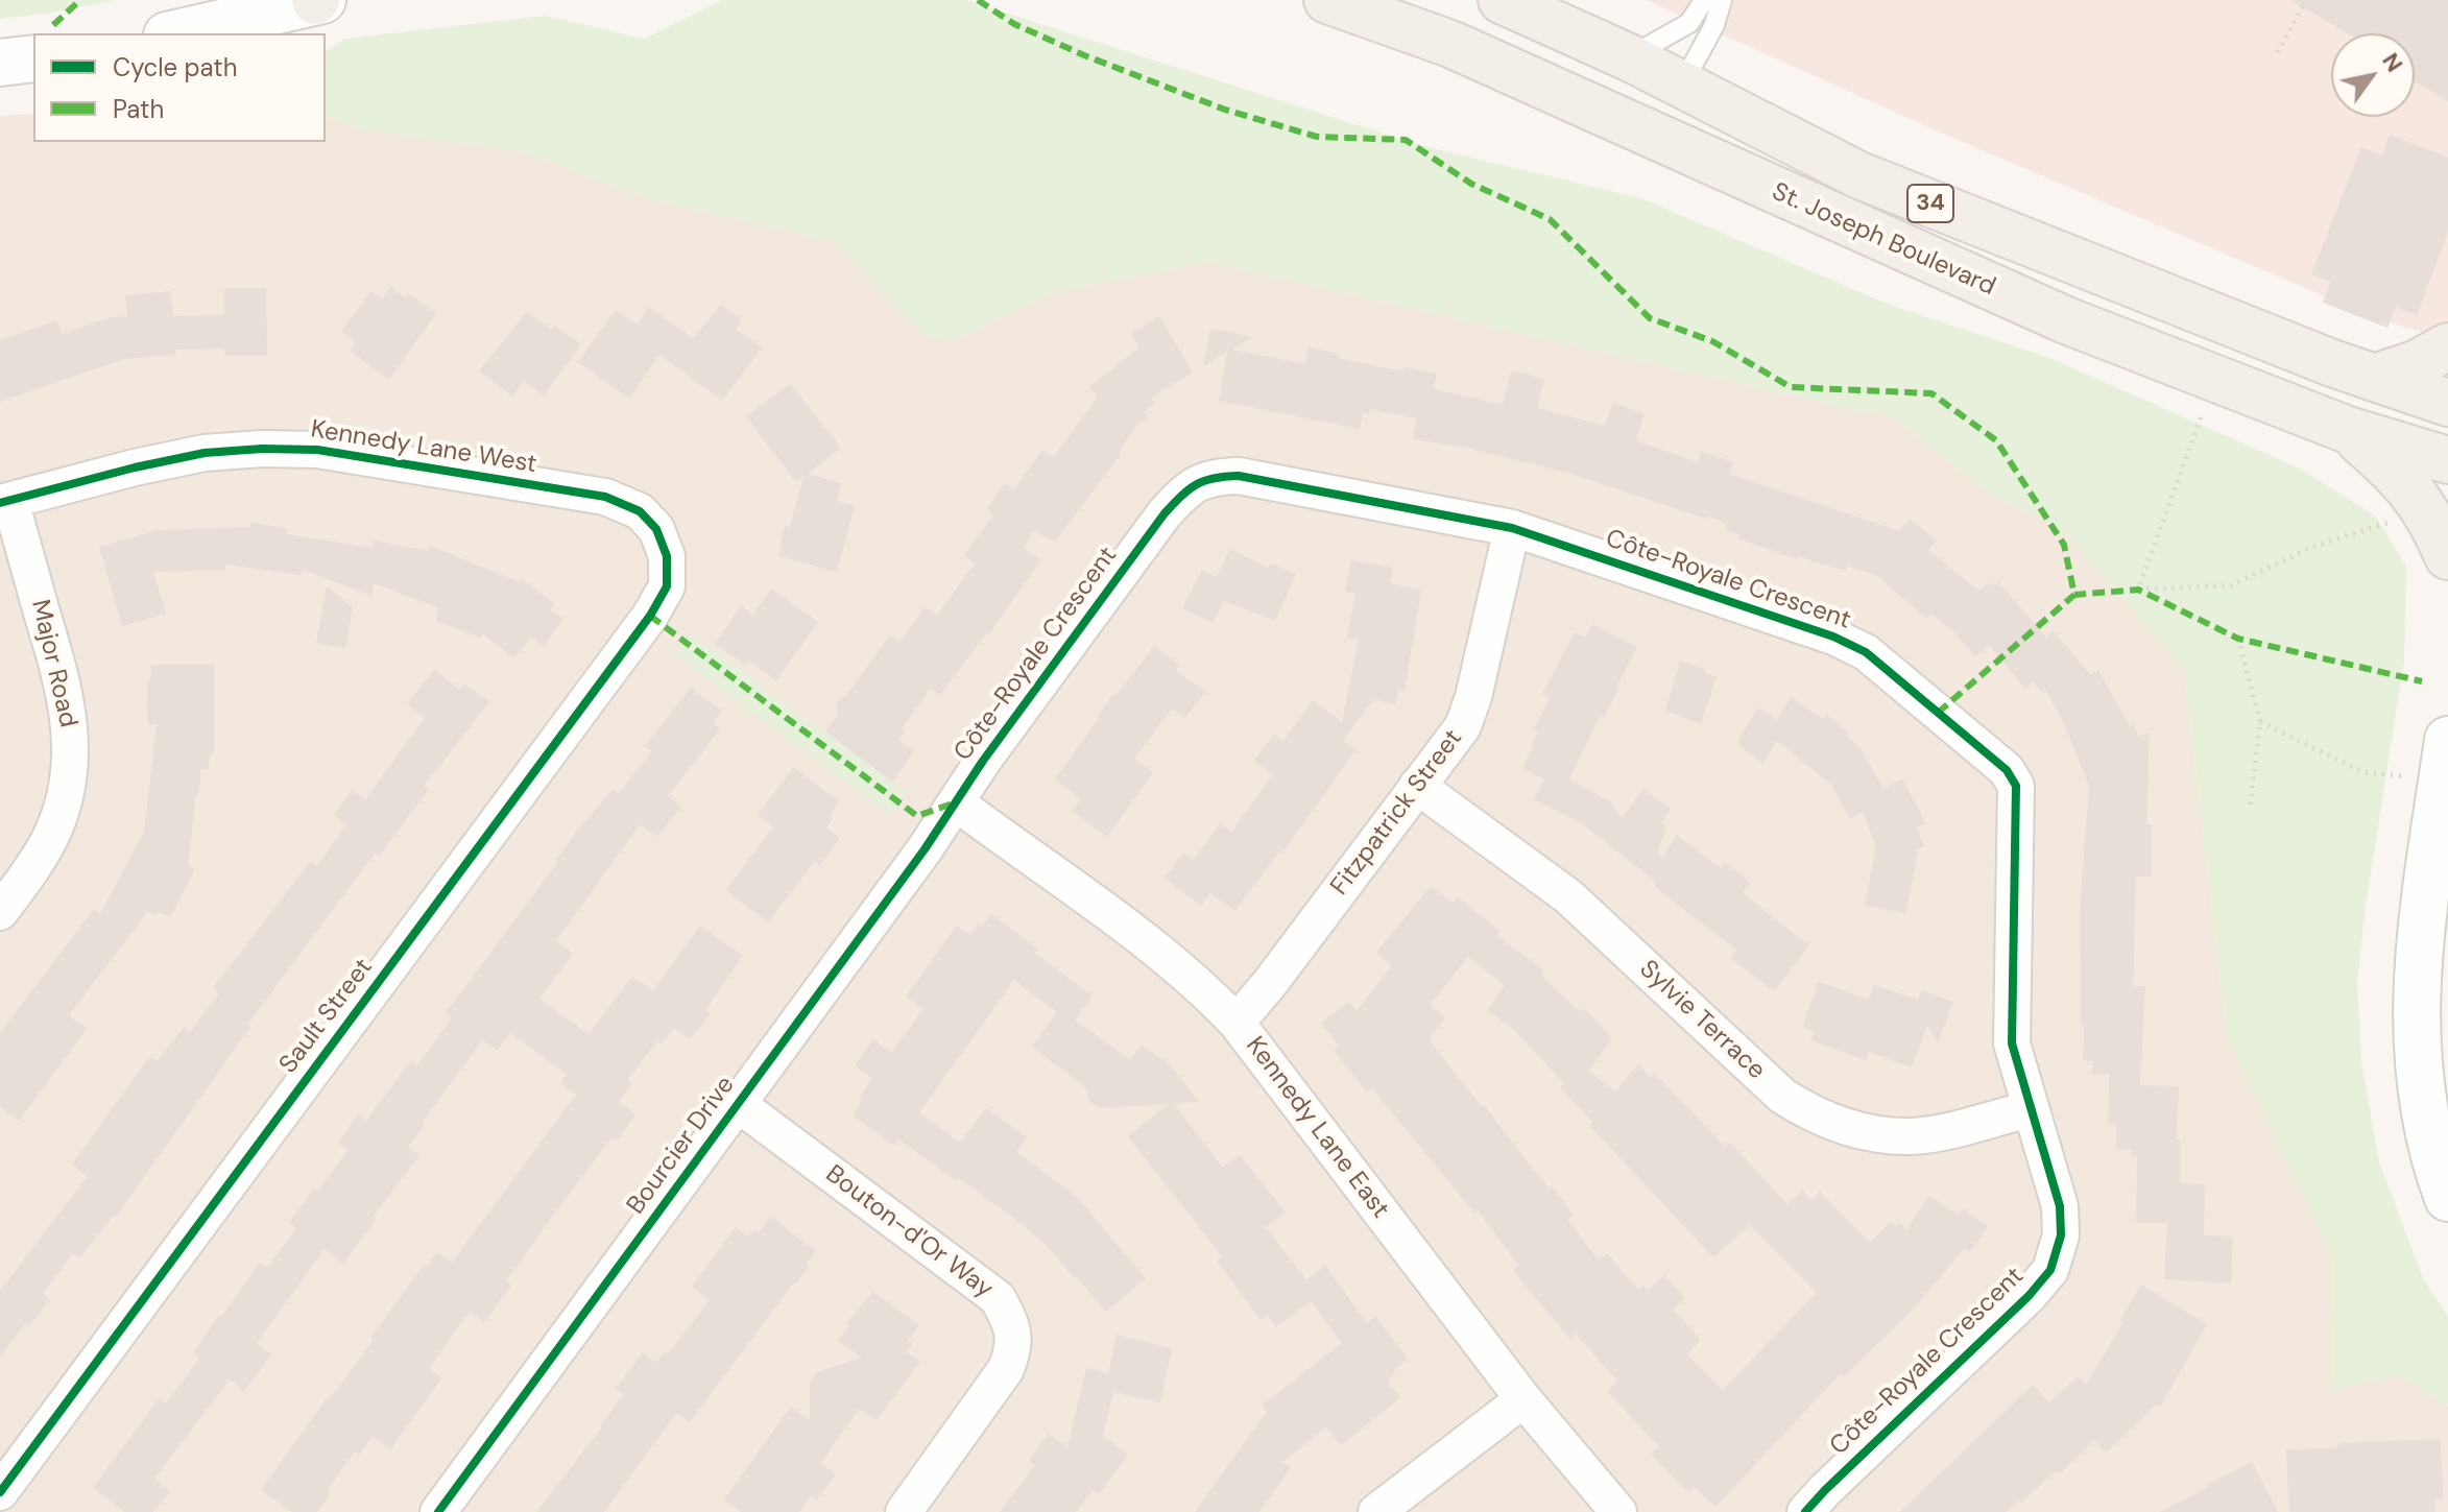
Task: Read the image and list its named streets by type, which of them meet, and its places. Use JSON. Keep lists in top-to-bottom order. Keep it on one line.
{"streets":{"main road":["34","St. Joseph Boulevard"],"street":["Kennedy Lane West","Côte-Royale Crescent","Major Road","Fitzpatrick Street","Sault Street","Sylvie Terrace","Kennedy Lane East","Bourcier Drive","Bouton-d'Or Way"]},"crossings":[["Kennedy Lane West","Major Road"],["Kennedy Lane West","Sault Street"],["Côte-Royale Crescent","Fitzpatrick Street"],["Côte-Royale Crescent","Sylvie Terrace"],["Côte-Royale Crescent","Kennedy Lane East"],["Côte-Royale Crescent","Bourcier Drive"],["Fitzpatrick Street","Sylvie Terrace"],["Fitzpatrick Street","Kennedy Lane East"],["Kennedy Lane East","Bourcier Drive"],["Bourcier Drive","Bouton-d'Or Way"]],"legend":["Cycle path","Path"],"north":"top right"}
